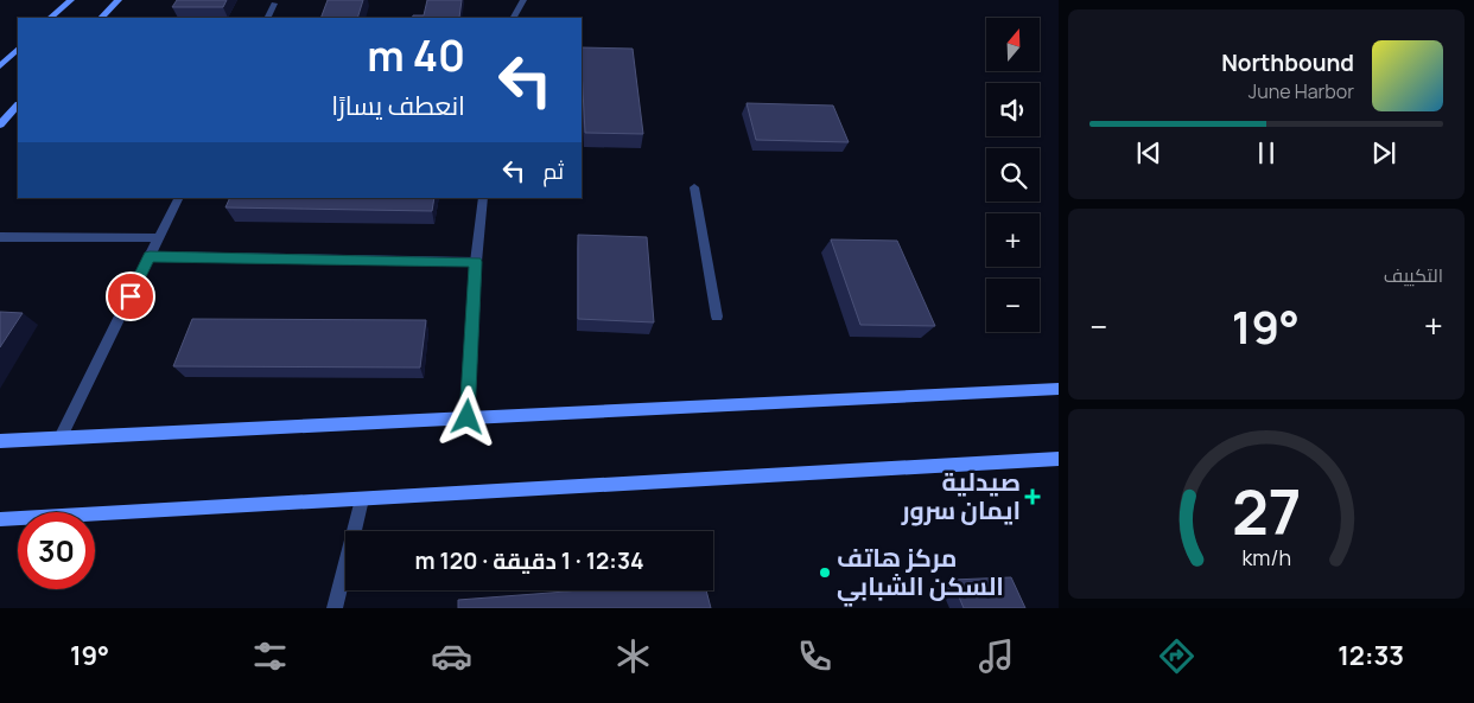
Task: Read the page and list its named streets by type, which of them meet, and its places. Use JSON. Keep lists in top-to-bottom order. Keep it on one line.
{"places":{"health":["صيدلية ايمان سرور"],"other":["مركز هاتف السكن الشبابي"]},"north":"top","page":{"map_buttons":["+","−"],"turn":["40 m","انعطف يسارًا"],"song":["Northbound","June Harbor"],"then":"ثم","tile":"التكييف","heat":["−","19°","+"],"limit":"30","trip":"12:34 · 1 دقيقة · 120 m","tabs":["12:33","19°"],"gauge":["27","km/h"]}}
